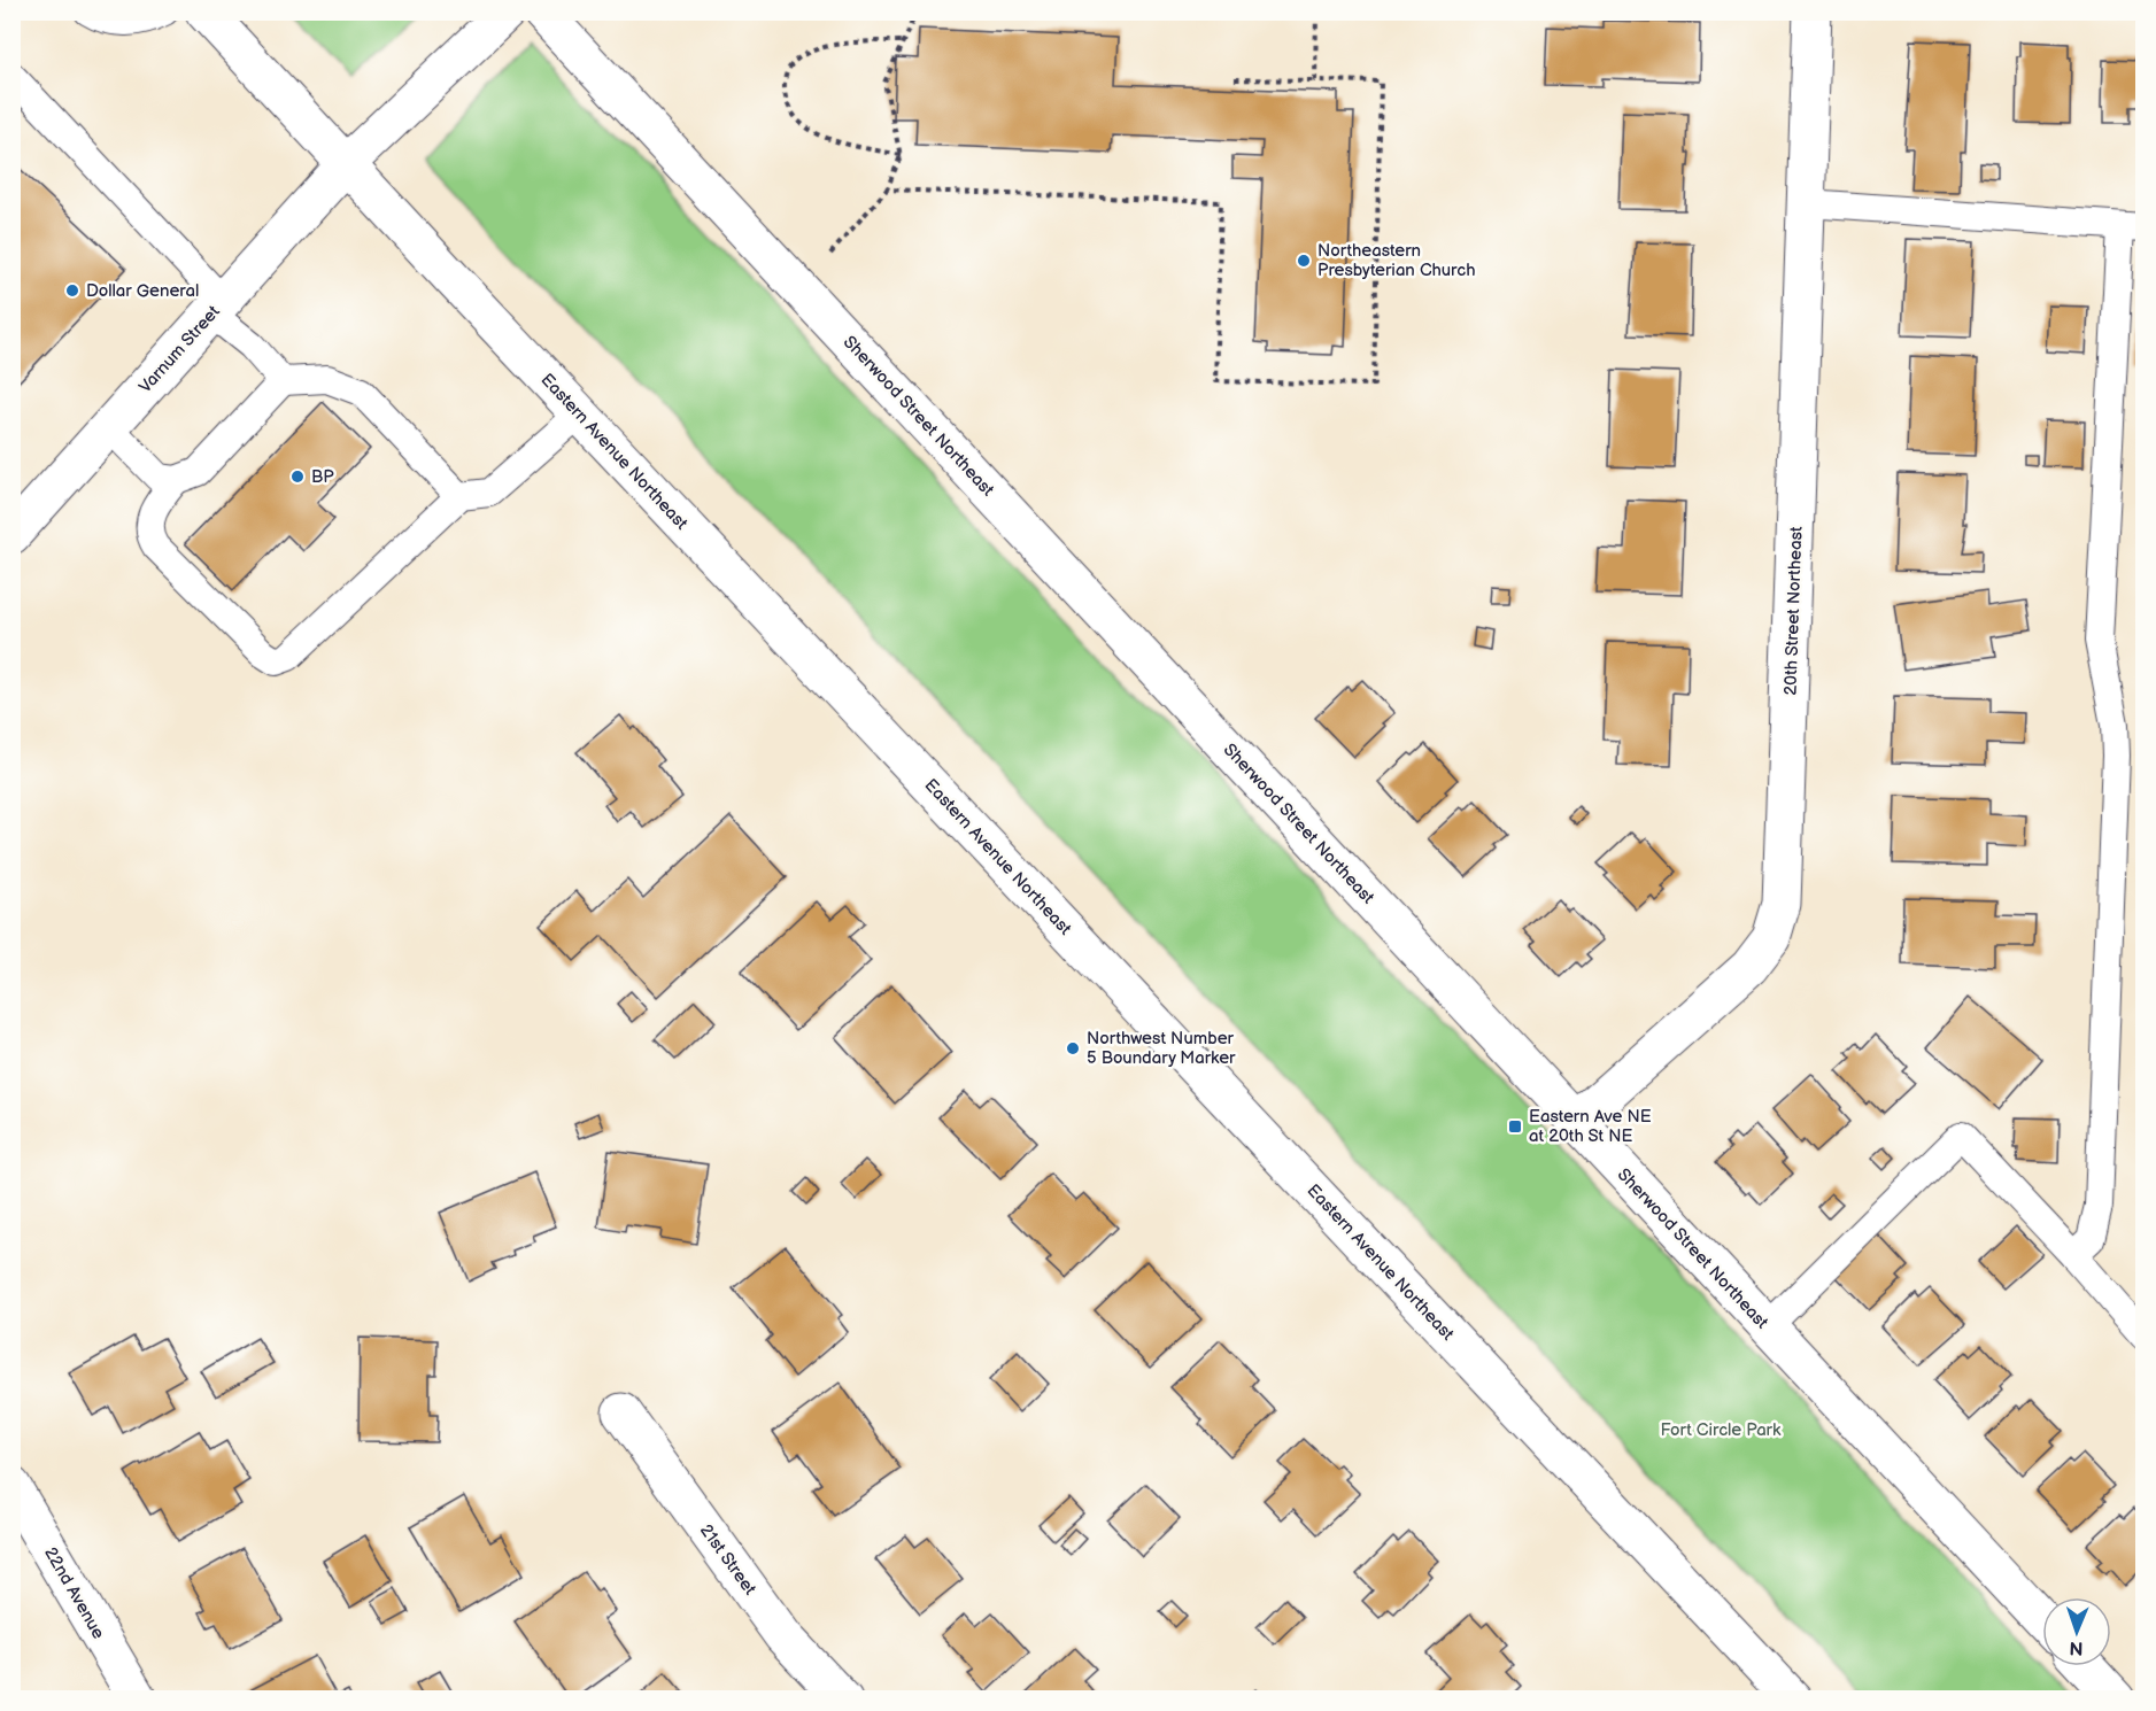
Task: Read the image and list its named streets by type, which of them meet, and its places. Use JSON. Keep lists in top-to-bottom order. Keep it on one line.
{"streets":{"street":["Varnum Street","Sherwood Street Northeast","Eastern Avenue Northeast","20th Street Northeast","21st Street","22nd Avenue"]},"crossings":[["Varnum Street","Eastern Avenue Northeast"],["Sherwood Street Northeast","20th Street Northeast"]],"parks":["Fort Circle Park"],"places":{"other":["Northeastern Presbyterian Church","Dollar General","BP","Northwest Number 5 Boundary Marker"],"transit":["Eastern Ave NE at 20th St NE"]},"north":"bottom"}
